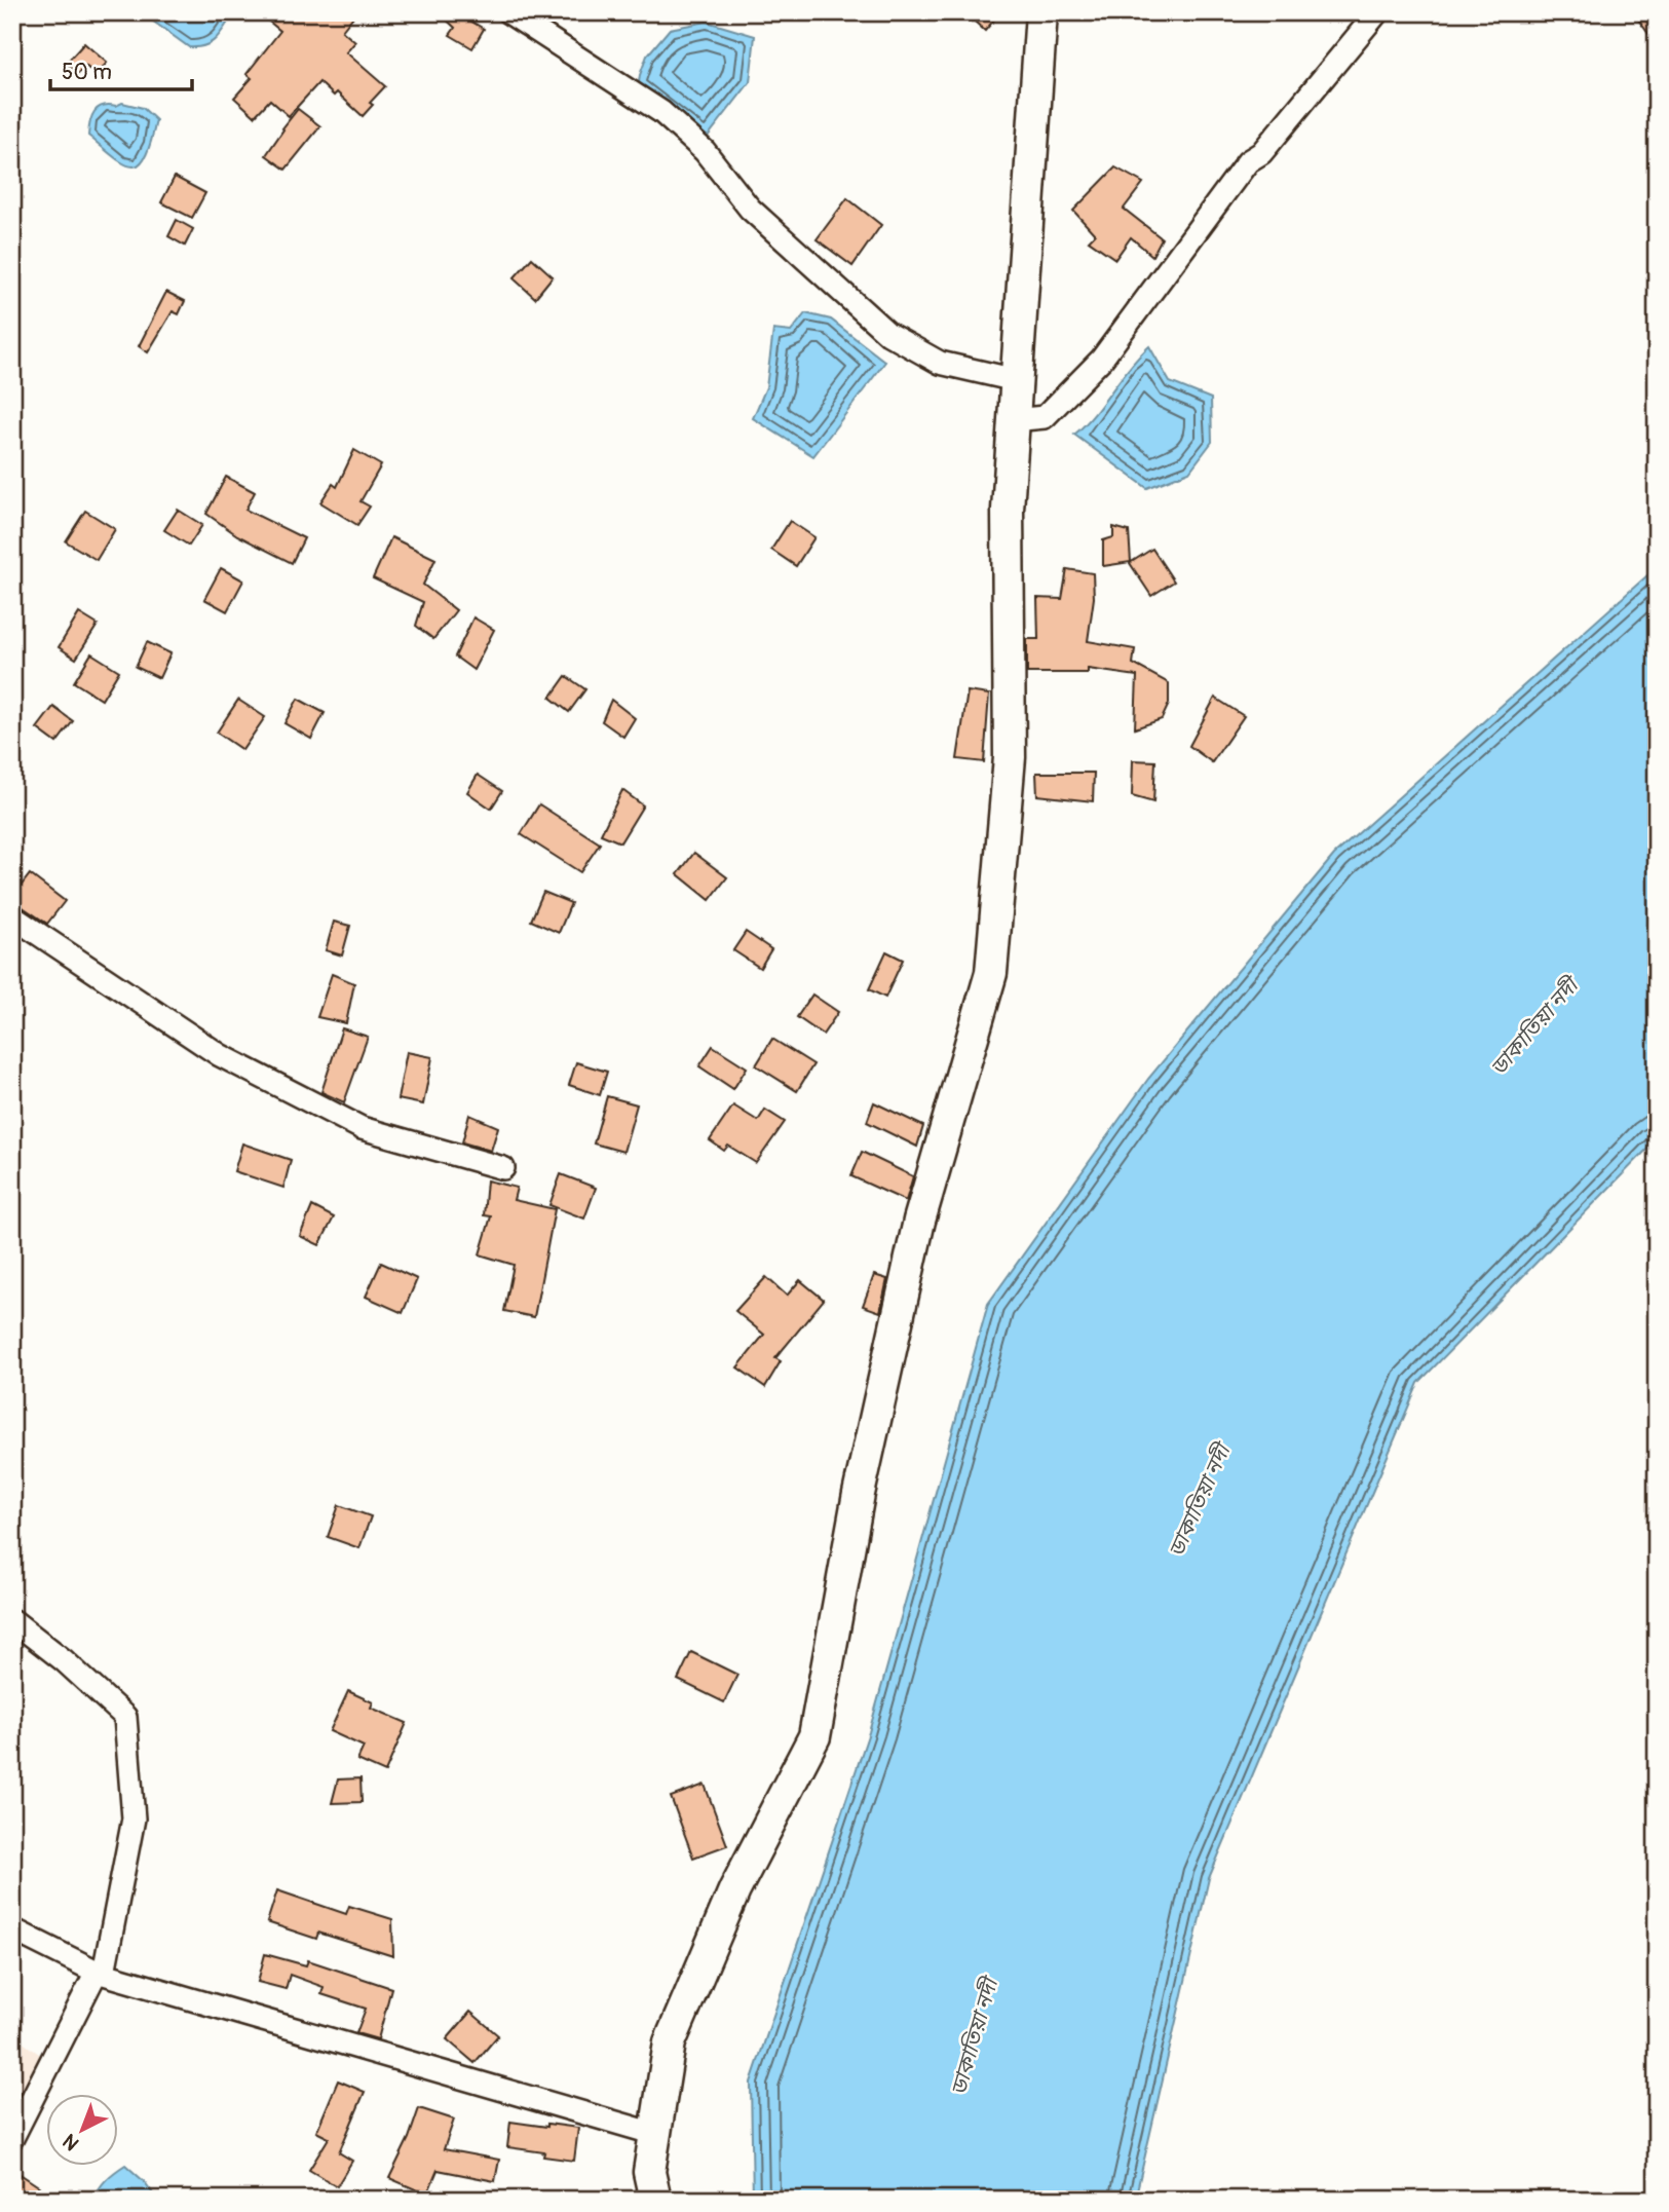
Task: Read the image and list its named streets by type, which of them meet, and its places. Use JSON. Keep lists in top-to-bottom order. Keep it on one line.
{"water":["ডাকাতিয়া নদী"],"scale_bar":"50 m","north":"bottom left"}
